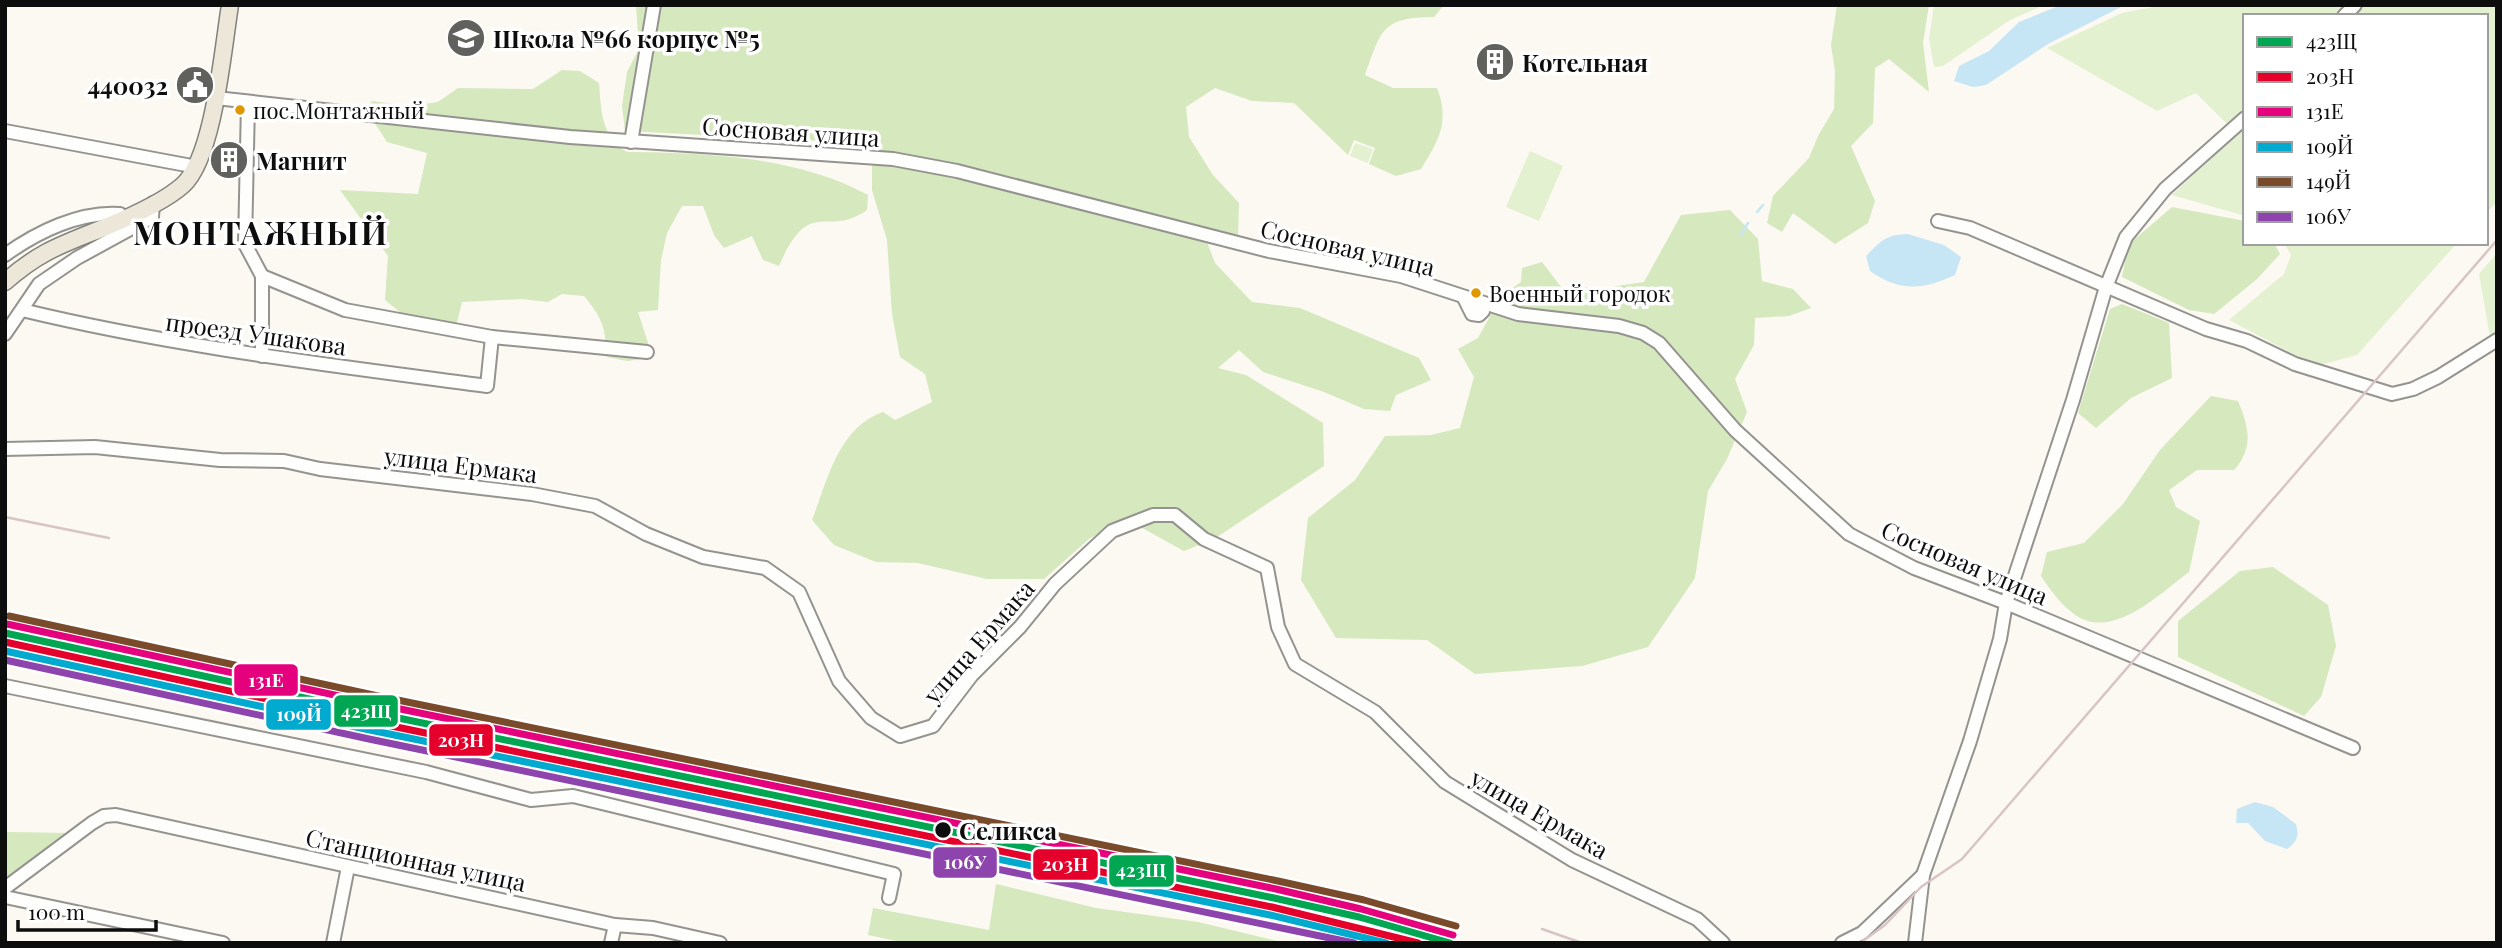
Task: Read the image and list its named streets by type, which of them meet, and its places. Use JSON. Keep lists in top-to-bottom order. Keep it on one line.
{"streets":{"street":["Сосновая улица","проезд Ушакова","улица Ермака","Станционная улица"]},"districts":["МОНТАЖНЫЙ"],"places":{"school or university":["Школа №66 корпус №5"],"building":["Котельная","Магнит"],"public building":["440032"],"other":["пос.Монтажный","Военный городок","Селикса"]},"lines":["transit line 149Й","transit line 131Е","transit line 423Щ","transit line 203Н","transit line 109Й","transit line 106У"],"legend":["423Щ","203Н","131Е","109Й","149Й","106У"],"scale_bar":"100 m"}
